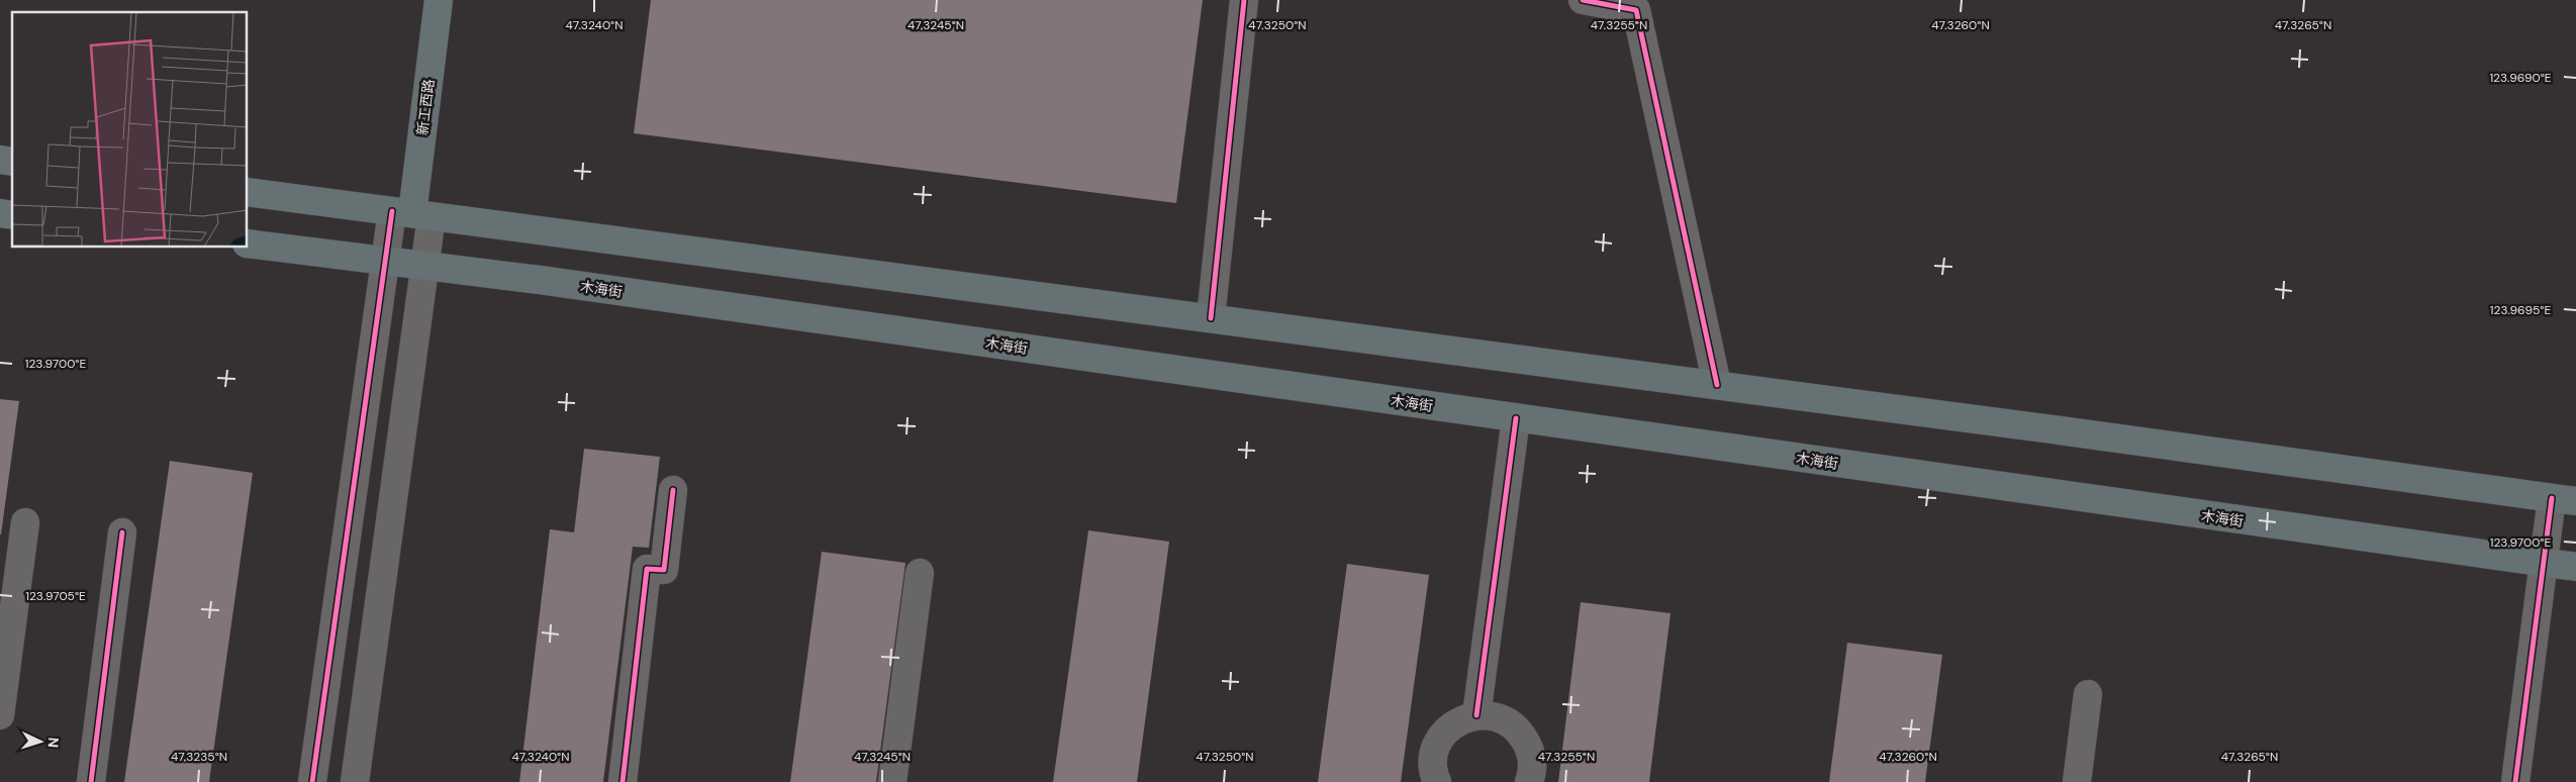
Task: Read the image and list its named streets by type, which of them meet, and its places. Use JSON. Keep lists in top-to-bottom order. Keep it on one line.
{"streets":{"main road":["新工西路","木海街"]},"north":"right","coordinates":["47.3240°N","47.3245°N","47.3250°N","47.3255°N","47.3260°N","47.3265°N","123.9690°E","123.9695°E","123.9700°E","123.9705°E","47.3235°N"]}
